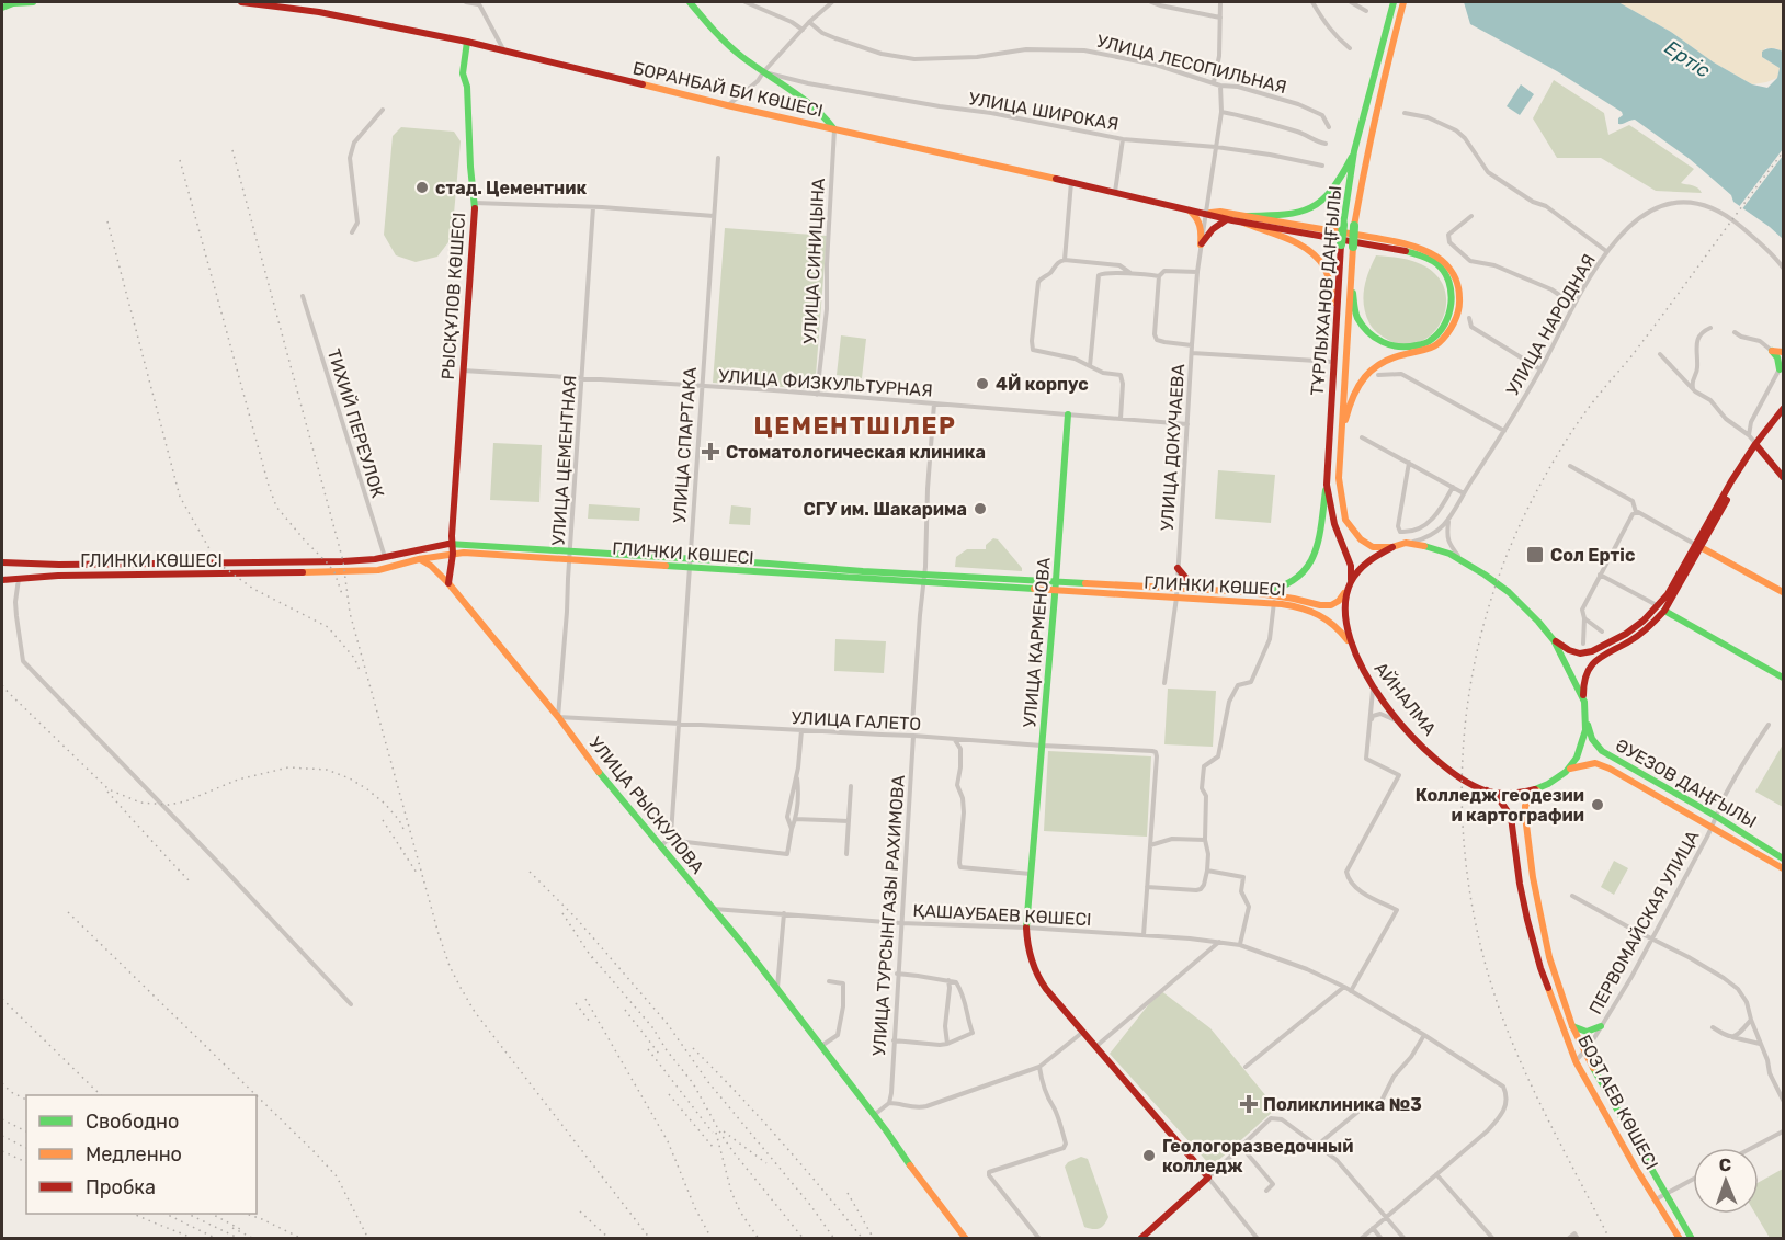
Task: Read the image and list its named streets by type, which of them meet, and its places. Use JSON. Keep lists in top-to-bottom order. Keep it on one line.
{"streets":{"main road":["БОРАНБАЙ БИ КӨШЕСІ","ТҰРЛЫХАНОВ ДАҢҒЫЛЫ","РЫСҚҰЛОВ КӨШЕСІ","ГЛИНКИ КӨШЕСІ","УЛИЦА КАРМЕНОВА","АЙНАЛМА","ӘУЕЗОВ ДАҢҒЫЛЫ","УЛИЦА РЫСКУЛОВА","БОЗТАЕВ КӨШЕСІ"],"street":["УЛИЦА ЛЕСОПИЛЬНАЯ","УЛИЦА ШИРОКАЯ","УЛИЦА СИНИЦЫНА","УЛИЦА НАРОДНАЯ","УЛИЦА ФИЗКУЛЬТУРНАЯ","ТИХИЙ ПЕРЕУЛОК","УЛИЦА СПАРТАКА","УЛИЦА ДОКУЧАЕВА","УЛИЦА ЦЕМЕНТНАЯ","УЛИЦА ГАЛЕТО","ҚАШАУБАЕВ КӨШЕСІ","УЛИЦА ТУРСЫНГАЗЫ РАХИМОВА","ПЕРВОМАЙСКАЯ УЛИЦА"]},"crossings":[["УЛИЦА ЛЕСОПИЛЬНАЯ","УЛИЦА ДОКУЧАЕВА"],["БОРАНБАЙ БИ КӨШЕСІ","УЛИЦА СИНИЦЫНА"],["БОРАНБАЙ БИ КӨШЕСІ","РЫСҚҰЛОВ КӨШЕСІ"],["БОРАНБАЙ БИ КӨШЕСІ","УЛИЦА ДОКУЧАЕВА"],["УЛИЦА ШИРОКАЯ","УЛИЦА ДОКУЧАЕВА"],["УЛИЦА СИНИЦЫНА","УЛИЦА ФИЗКУЛЬТУРНАЯ"],["ТҰРЛЫХАНОВ ДАҢҒЫЛЫ","ГЛИНКИ КӨШЕСІ"],["ТҰРЛЫХАНОВ ДАҢҒЫЛЫ","АЙНАЛМА"],["РЫСҚҰЛОВ КӨШЕСІ","УЛИЦА ФИЗКУЛЬТУРНАЯ"],["РЫСҚҰЛОВ КӨШЕСІ","ГЛИНКИ КӨШЕСІ"],["УЛИЦА ФИЗКУЛЬТУРНАЯ","УЛИЦА СПАРТАКА"],["УЛИЦА ФИЗКУЛЬТУРНАЯ","УЛИЦА ДОКУЧАЕВА"],["УЛИЦА ФИЗКУЛЬТУРНАЯ","УЛИЦА ЦЕМЕНТНАЯ"],["УЛИЦА ФИЗКУЛЬТУРНАЯ","УЛИЦА КАРМЕНОВА"],["ТИХИЙ ПЕРЕУЛОК","ГЛИНКИ КӨШЕСІ"],["УЛИЦА СПАРТАКА","ГЛИНКИ КӨШЕСІ"],["УЛИЦА СПАРТАКА","УЛИЦА ГАЛЕТО"],["УЛИЦА ДОКУЧАЕВА","ГЛИНКИ КӨШЕСІ"],["УЛИЦА ЦЕМЕНТНАЯ","ГЛИНКИ КӨШЕСІ"],["УЛИЦА ЦЕМЕНТНАЯ","УЛИЦА ГАЛЕТО"],["УЛИЦА ЦЕМЕНТНАЯ","УЛИЦА РЫСКУЛОВА"],["ГЛИНКИ КӨШЕСІ","УЛИЦА КАРМЕНОВА"],["ГЛИНКИ КӨШЕСІ","АЙНАЛМА"],["ГЛИНКИ КӨШЕСІ","УЛИЦА РЫСКУЛОВА"],["УЛИЦА КАРМЕНОВА","УЛИЦА ГАЛЕТО"],["УЛИЦА КАРМЕНОВА","ҚАШАУБАЕВ КӨШЕСІ"],["АЙНАЛМА","БОЗТАЕВ КӨШЕСІ"],["УЛИЦА ГАЛЕТО","УЛИЦА РЫСКУЛОВА"],["УЛИЦА ГАЛЕТО","УЛИЦА ТУРСЫНГАЗЫ РАХИМОВА"],["ӘУЕЗОВ ДАҢҒЫЛЫ","ПЕРВОМАЙСКАЯ УЛИЦА"],["УЛИЦА РЫСКУЛОВА","ҚАШАУБАЕВ КӨШЕСІ"],["ҚАШАУБАЕВ КӨШЕСІ","УЛИЦА ТУРСЫНГАЗЫ РАХИМОВА"],["ПЕРВОМАЙСКАЯ УЛИЦА","БОЗТАЕВ КӨШЕСІ"]],"districts":["ЦЕМЕНТШІЛЕР"],"water":["Ертіс"],"places":{"other":["стад. Цементник","4Й корпус","СГУ им. Шакарима","Колледж геодезии и картографии","Геологоразведочный колледж"],"health":["Стоматологическая клиника","Поликлиника №3"],"transit":["Сол Ертіс"]},"legend":["Свободно","Медленно","Пробка"],"north":"top"}
